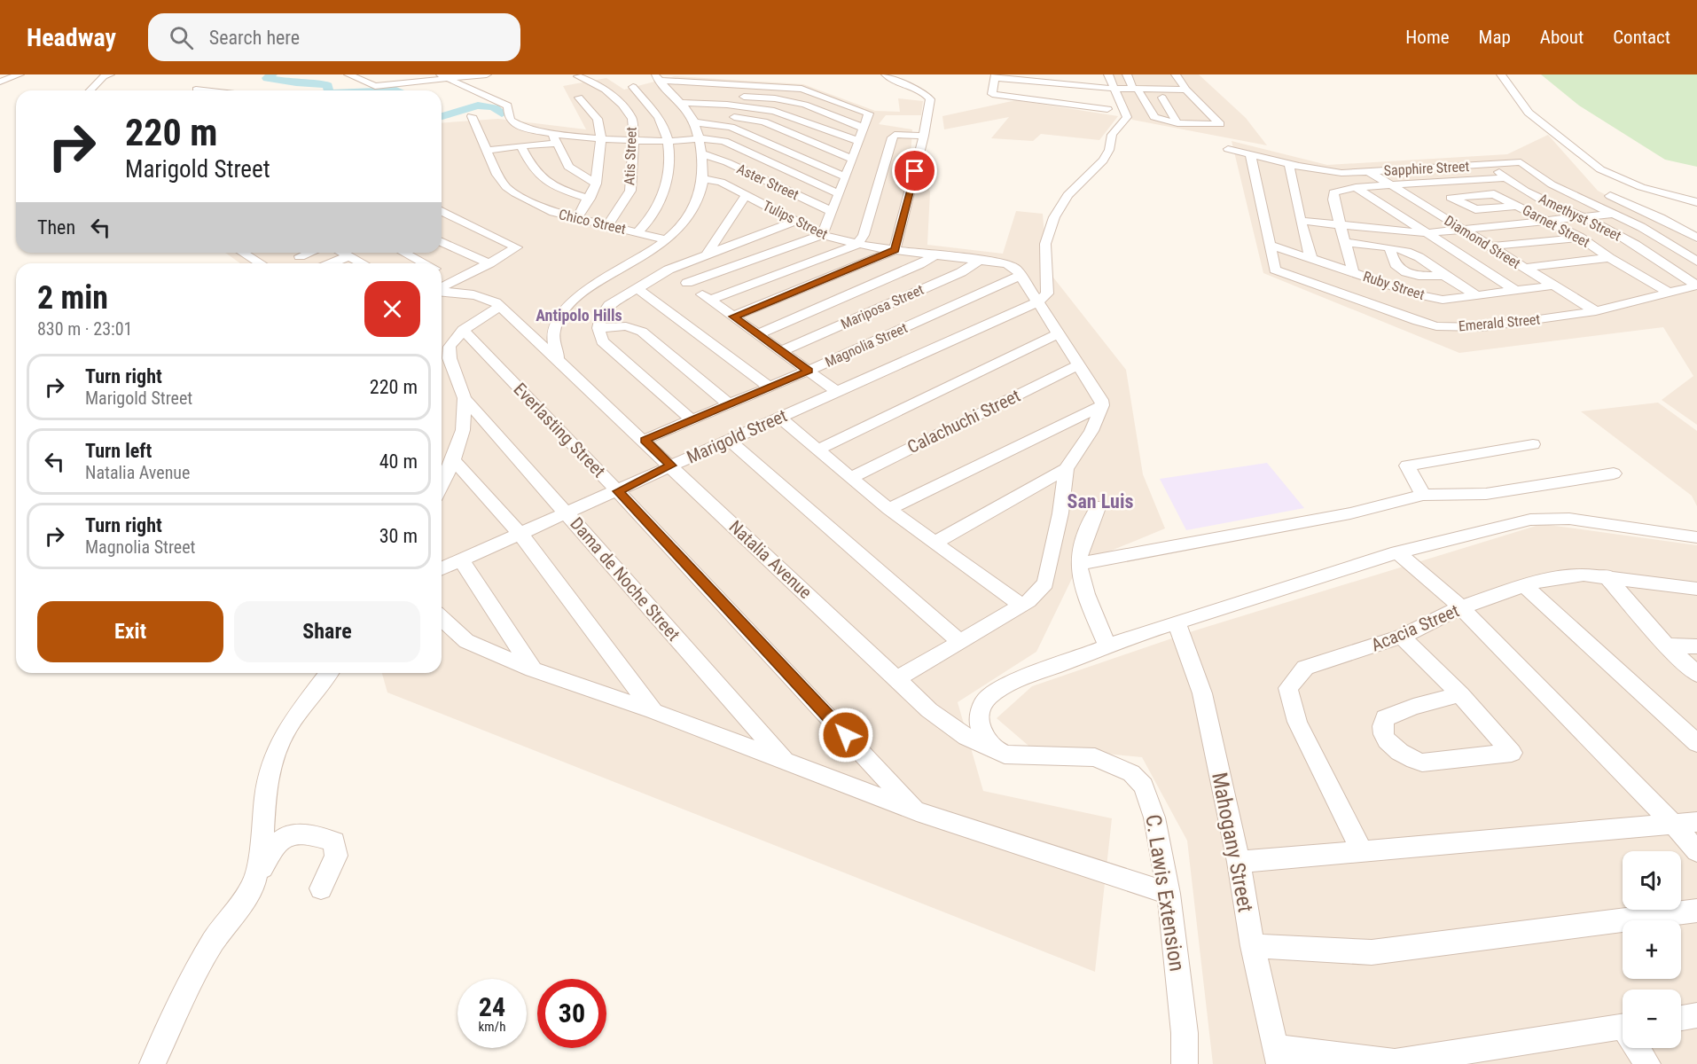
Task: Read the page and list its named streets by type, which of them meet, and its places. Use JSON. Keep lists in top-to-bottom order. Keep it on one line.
{"streets":{"street":["Atis Street","Sapphire Street","Aster Street","Amethyst Street","Tulips Street","Chico Street","Garnet Street","Diamond Street","Ruby Street","Mariposa Street","Emerald Street","Magnolia Street","Calachuchi Street","Everlasting Street","Marigold Street","Natalia Avenue","Dama de Noche Street","Acacia Street","Mahogany Street","C. Lawis Extension"]},"crossings":[["Atis Street","Chico Street"],["Sapphire Street","Amethyst Street"],["Sapphire Street","Diamond Street"],["Amethyst Street","Emerald Street"],["Tulips Street","Mariposa Street"],["Tulips Street","Magnolia Street"],["Garnet Street","Emerald Street"],["Diamond Street","Ruby Street"],["Diamond Street","Emerald Street"],["Ruby Street","Emerald Street"],["Magnolia Street","Natalia Avenue"],["Everlasting Street","Marigold Street"],["Marigold Street","Natalia Avenue"],["Marigold Street","Dama de Noche Street"],["Natalia Avenue","C. Lawis Extension"]],"districts":["Antipolo Hills","San Luis"],"page":{"header":"Headway","search":"Search here","nav":["Home","Map","About","Contact"],"turn":["220 m","Marigold Street"],"then":"Then","heading":["2 min","830 m · 23:01"],"list":[{"name":"Turn right","note":"Marigold Street","value":"220 m"},{"name":"Turn left","note":"Natalia Avenue","value":"40 m"},{"name":"Turn right","note":"Magnolia Street","value":"30 m"}],"buttons":["Exit","Share"],"map_buttons":["+","−"],"speed":"24 km/h","limit":"30"}}
